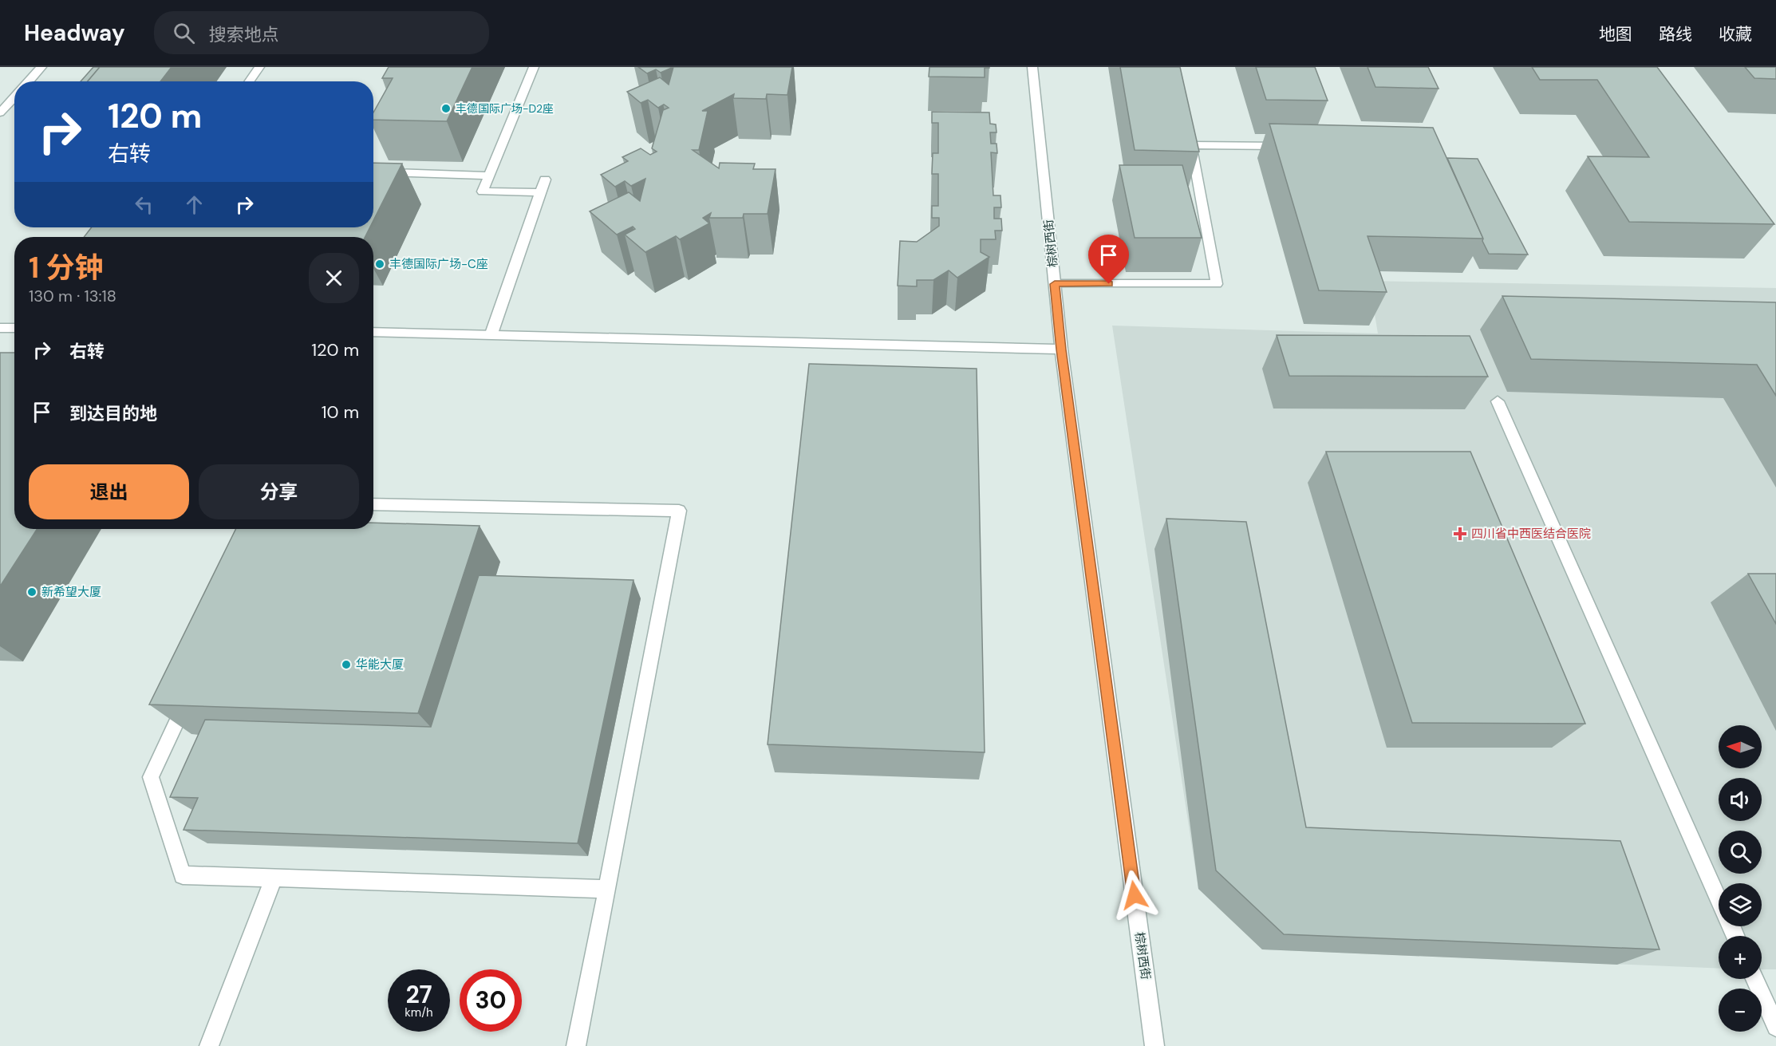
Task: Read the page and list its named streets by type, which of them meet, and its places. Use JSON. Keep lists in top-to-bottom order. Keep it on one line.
{"streets":{"street":["棕树西街"]},"places":{"other":["丰德国际广场-D2座","丰德国际广场-C座","新希望大厦","华能大厦"],"health":["四川省中西医结合医院"]},"north":"left","page":{"header":"Headway","search":"搜索地点","nav":["地图","路线","收藏"],"turn":["120 m","右转"],"heading":["1 分钟","130 m · 13:18"],"list":[{"name":"右转","value":"120 m"},{"name":"到达目的地","value":"10 m"}],"buttons":["退出","分享"],"map_buttons":["+","−"],"speed":"27 km/h","limit":"30"}}
